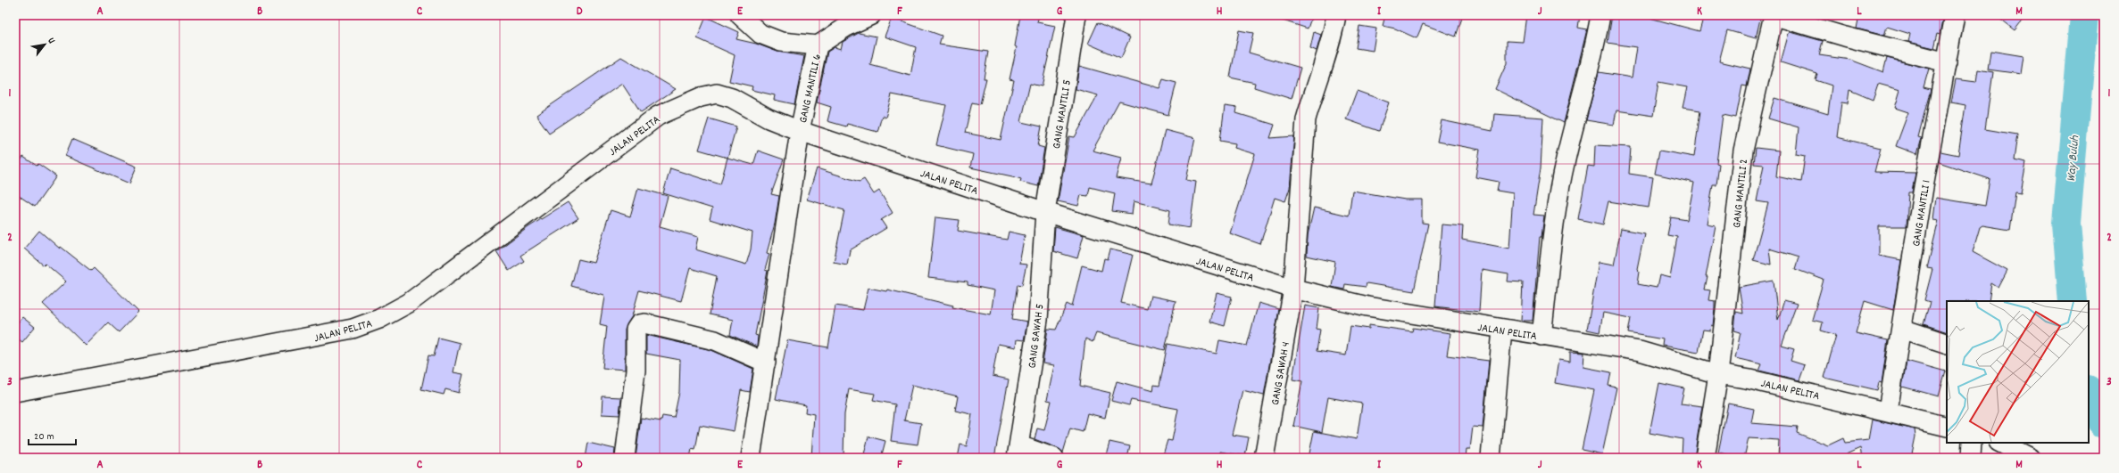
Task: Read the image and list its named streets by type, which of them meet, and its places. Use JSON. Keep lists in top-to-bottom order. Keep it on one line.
{"streets":{"street":["GANG MANTILI 6","GANG MANTILI 5","JALAN PELITA","GANG MANTILI 2","GANG MANTILI 1","GANG SAWAH 5","GANG SAWAH 4"]},"crossings":[["GANG MANTILI 6","JALAN PELITA"],["GANG MANTILI 5","JALAN PELITA"],["GANG MANTILI 5","GANG SAWAH 5"],["JALAN PELITA","GANG MANTILI 2"],["JALAN PELITA","GANG MANTILI 1"],["JALAN PELITA","GANG SAWAH 5"],["JALAN PELITA","GANG SAWAH 4"]],"water":["Way Buluh"],"scale_bar":"20 m","north":"top right","grid":{"columns":["A","B","C","D","E","F","G","H","I","J","K","L","M"],"rows":["1","2","3"]}}
